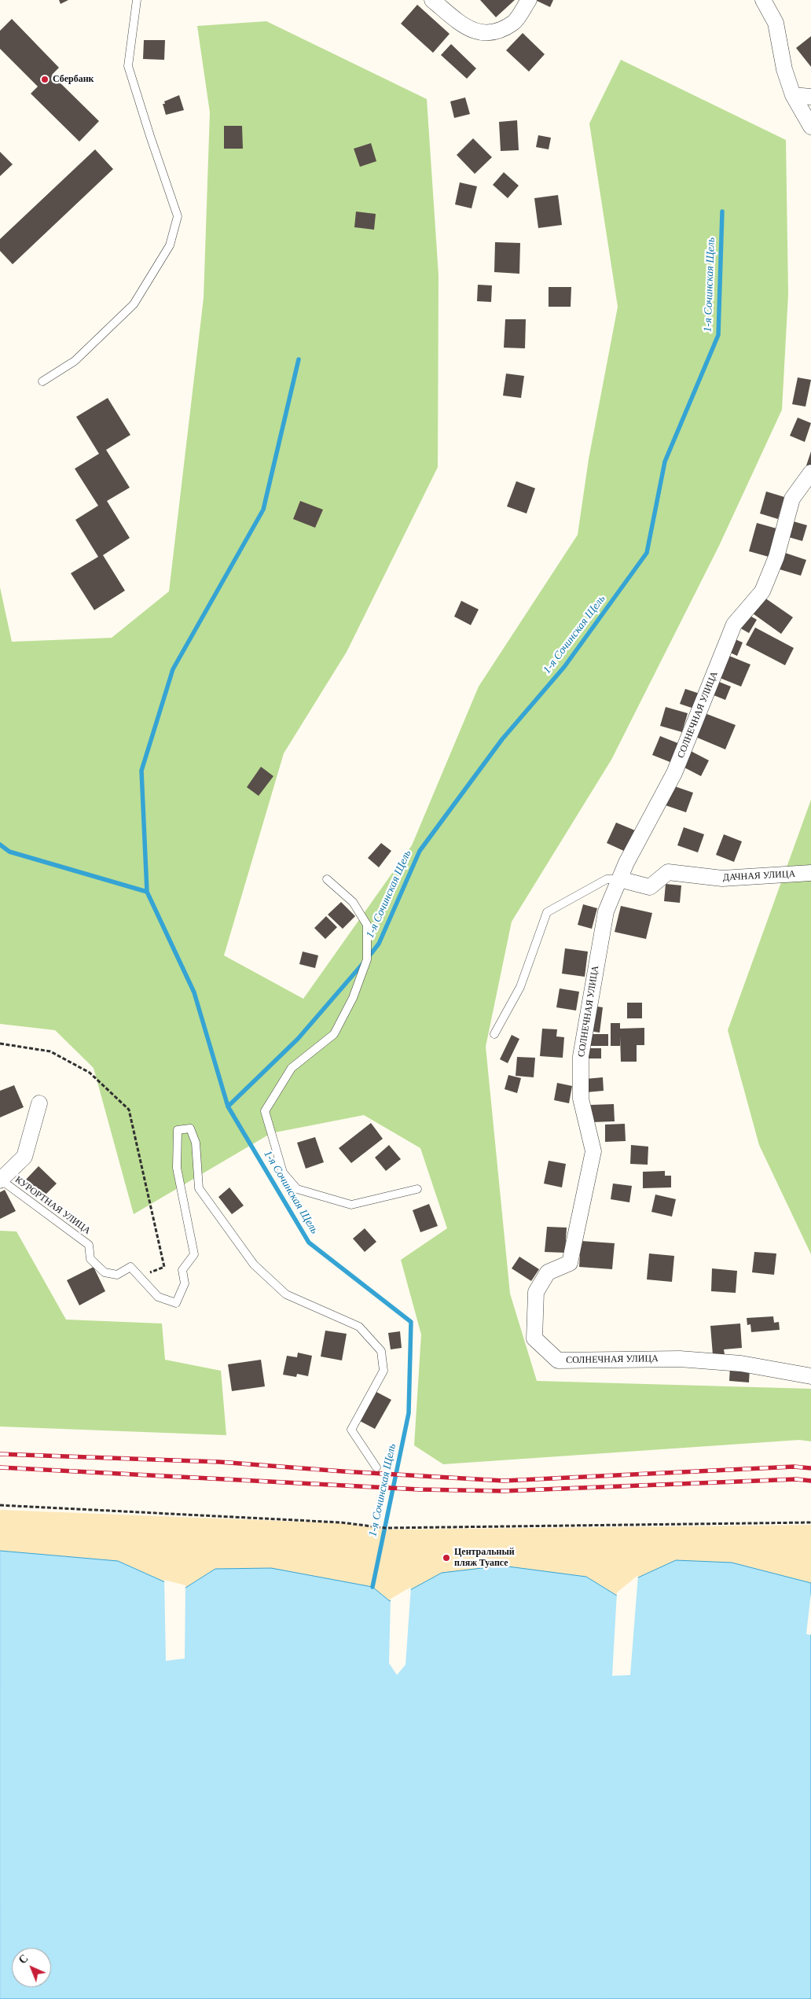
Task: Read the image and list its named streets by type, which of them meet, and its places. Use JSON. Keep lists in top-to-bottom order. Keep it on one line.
{"streets":{"street":["СОЛНЕЧНАЯ УЛИЦА","ДАЧНАЯ УЛИЦА"],"lane":["КУРОРТНАЯ УЛИЦА"]},"crossings":[["СОЛНЕЧНАЯ УЛИЦА","ДАЧНАЯ УЛИЦА"]],"water":["1-я Сочинская Щель"],"places":["Сбербанк","Центральный пляж Туапсе"],"north":"top left"}
